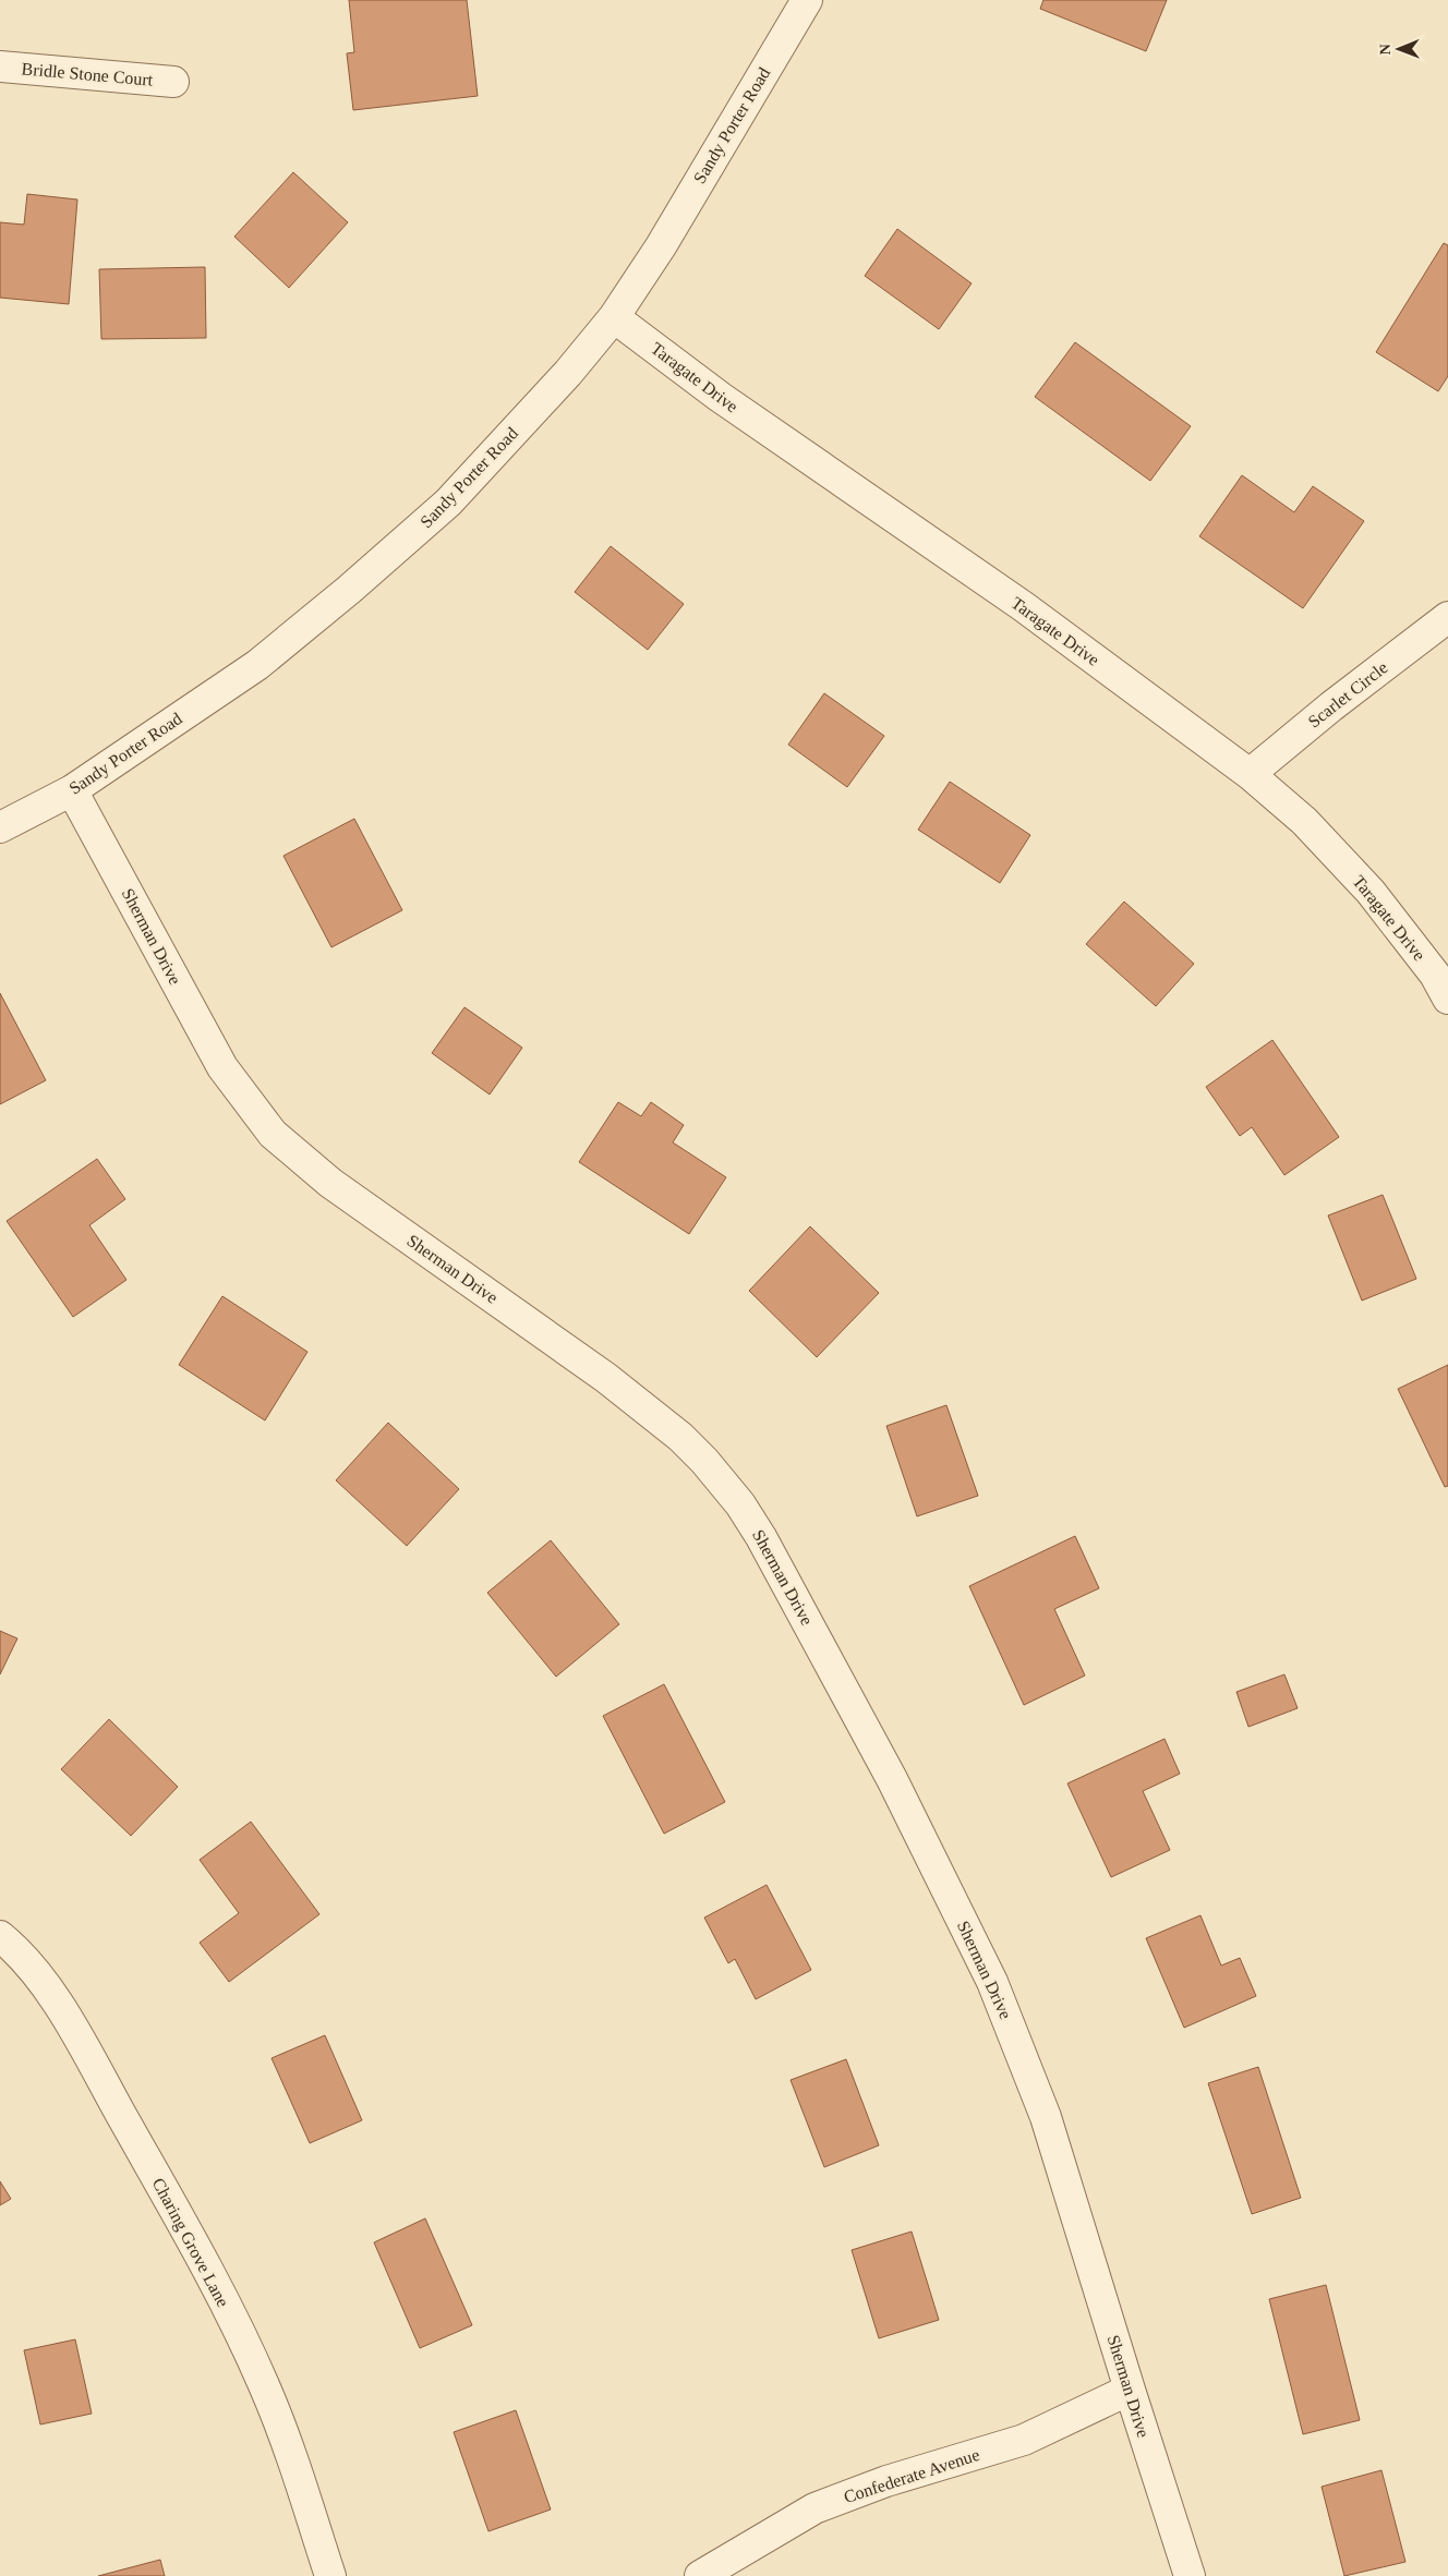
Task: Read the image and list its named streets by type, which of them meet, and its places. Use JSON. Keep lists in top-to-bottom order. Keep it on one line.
{"streets":{"street":["Bridle Stone Court","Sandy Porter Road","Taragate Drive","Scarlet Circle","Sherman Drive","Charing Grove Lane","Confederate Avenue"]},"crossings":[["Sandy Porter Road","Taragate Drive"],["Sandy Porter Road","Sherman Drive"],["Taragate Drive","Scarlet Circle"],["Sherman Drive","Confederate Avenue"]],"north":"left"}
